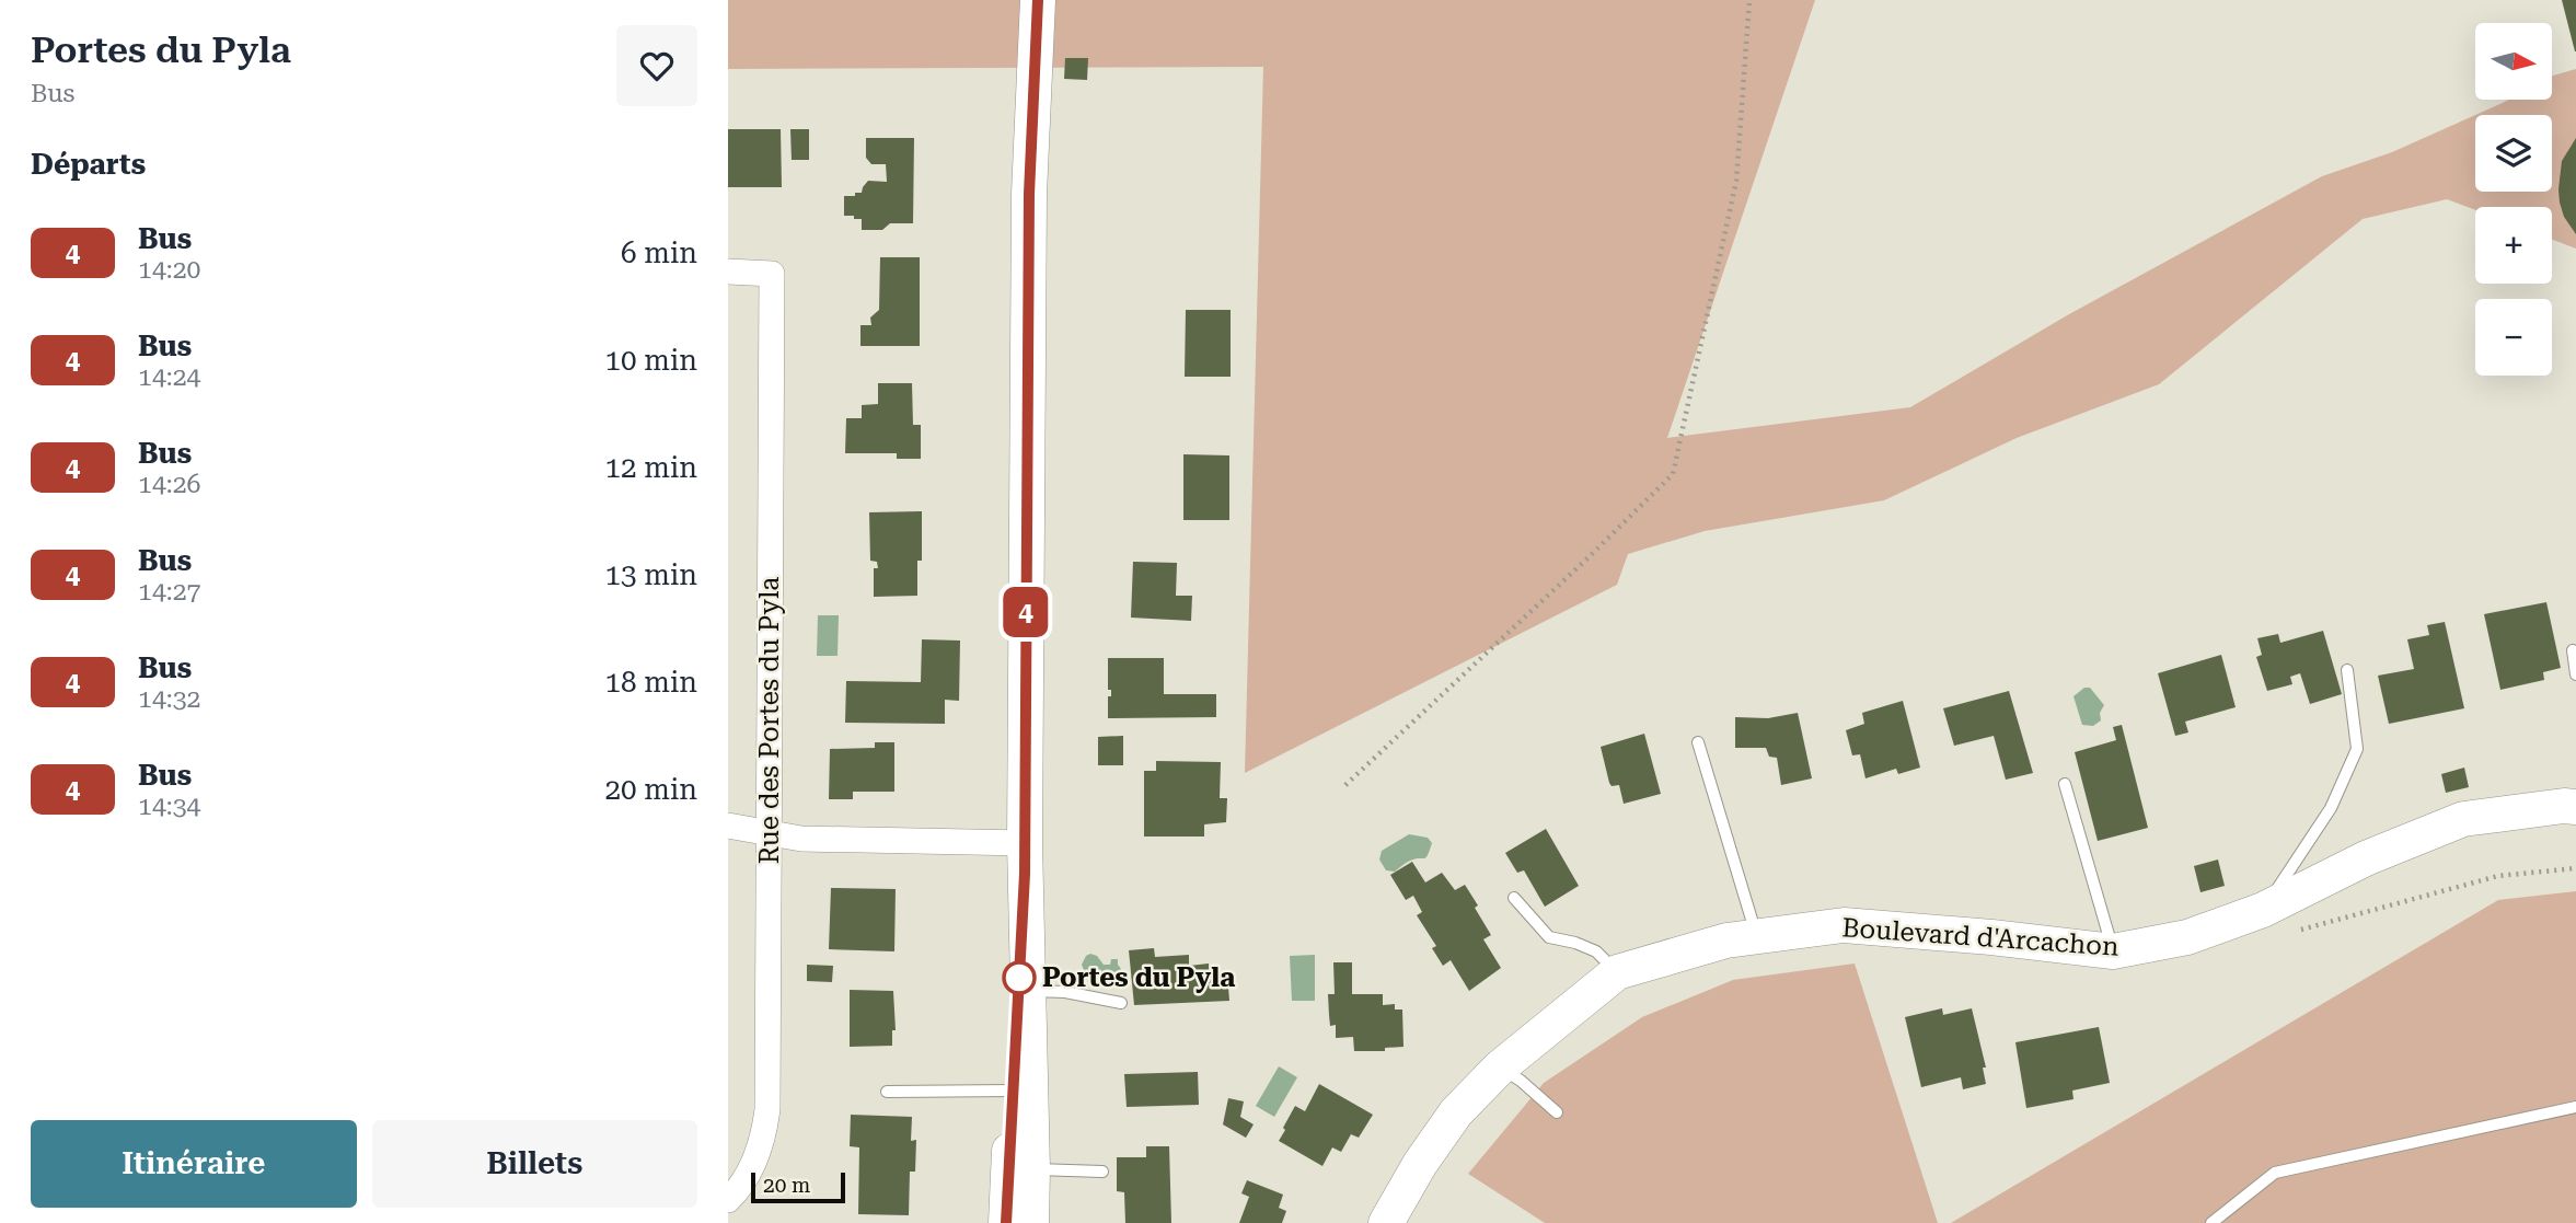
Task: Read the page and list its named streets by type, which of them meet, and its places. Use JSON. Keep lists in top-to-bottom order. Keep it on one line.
{"streets":{"main road":["Boulevard d'Arcachon"],"street":["Rue des Portes du Pyla"]},"places":["Portes du Pyla"],"lines":["bus line 4"],"scale_bar":"20 m","north":"right","page":{"heading":[["Portes du Pyla","Bus"],"Départs"],"on_map":"4","map_buttons":["+","−"],"list":[{"mark":"4","name":"Bus","note":"14:20","value":"6 min"},{"mark":"4","name":"Bus","note":"14:24","value":"10 min"},{"mark":"4","name":"Bus","note":"14:26","value":"12 min"},{"mark":"4","name":"Bus","note":"14:27","value":"13 min"},{"mark":"4","name":"Bus","note":"14:32","value":"18 min"},{"mark":"4","name":"Bus","note":"14:34","value":"20 min"}],"buttons":["Itinéraire","Billets"],"scale":"20 m"}}
